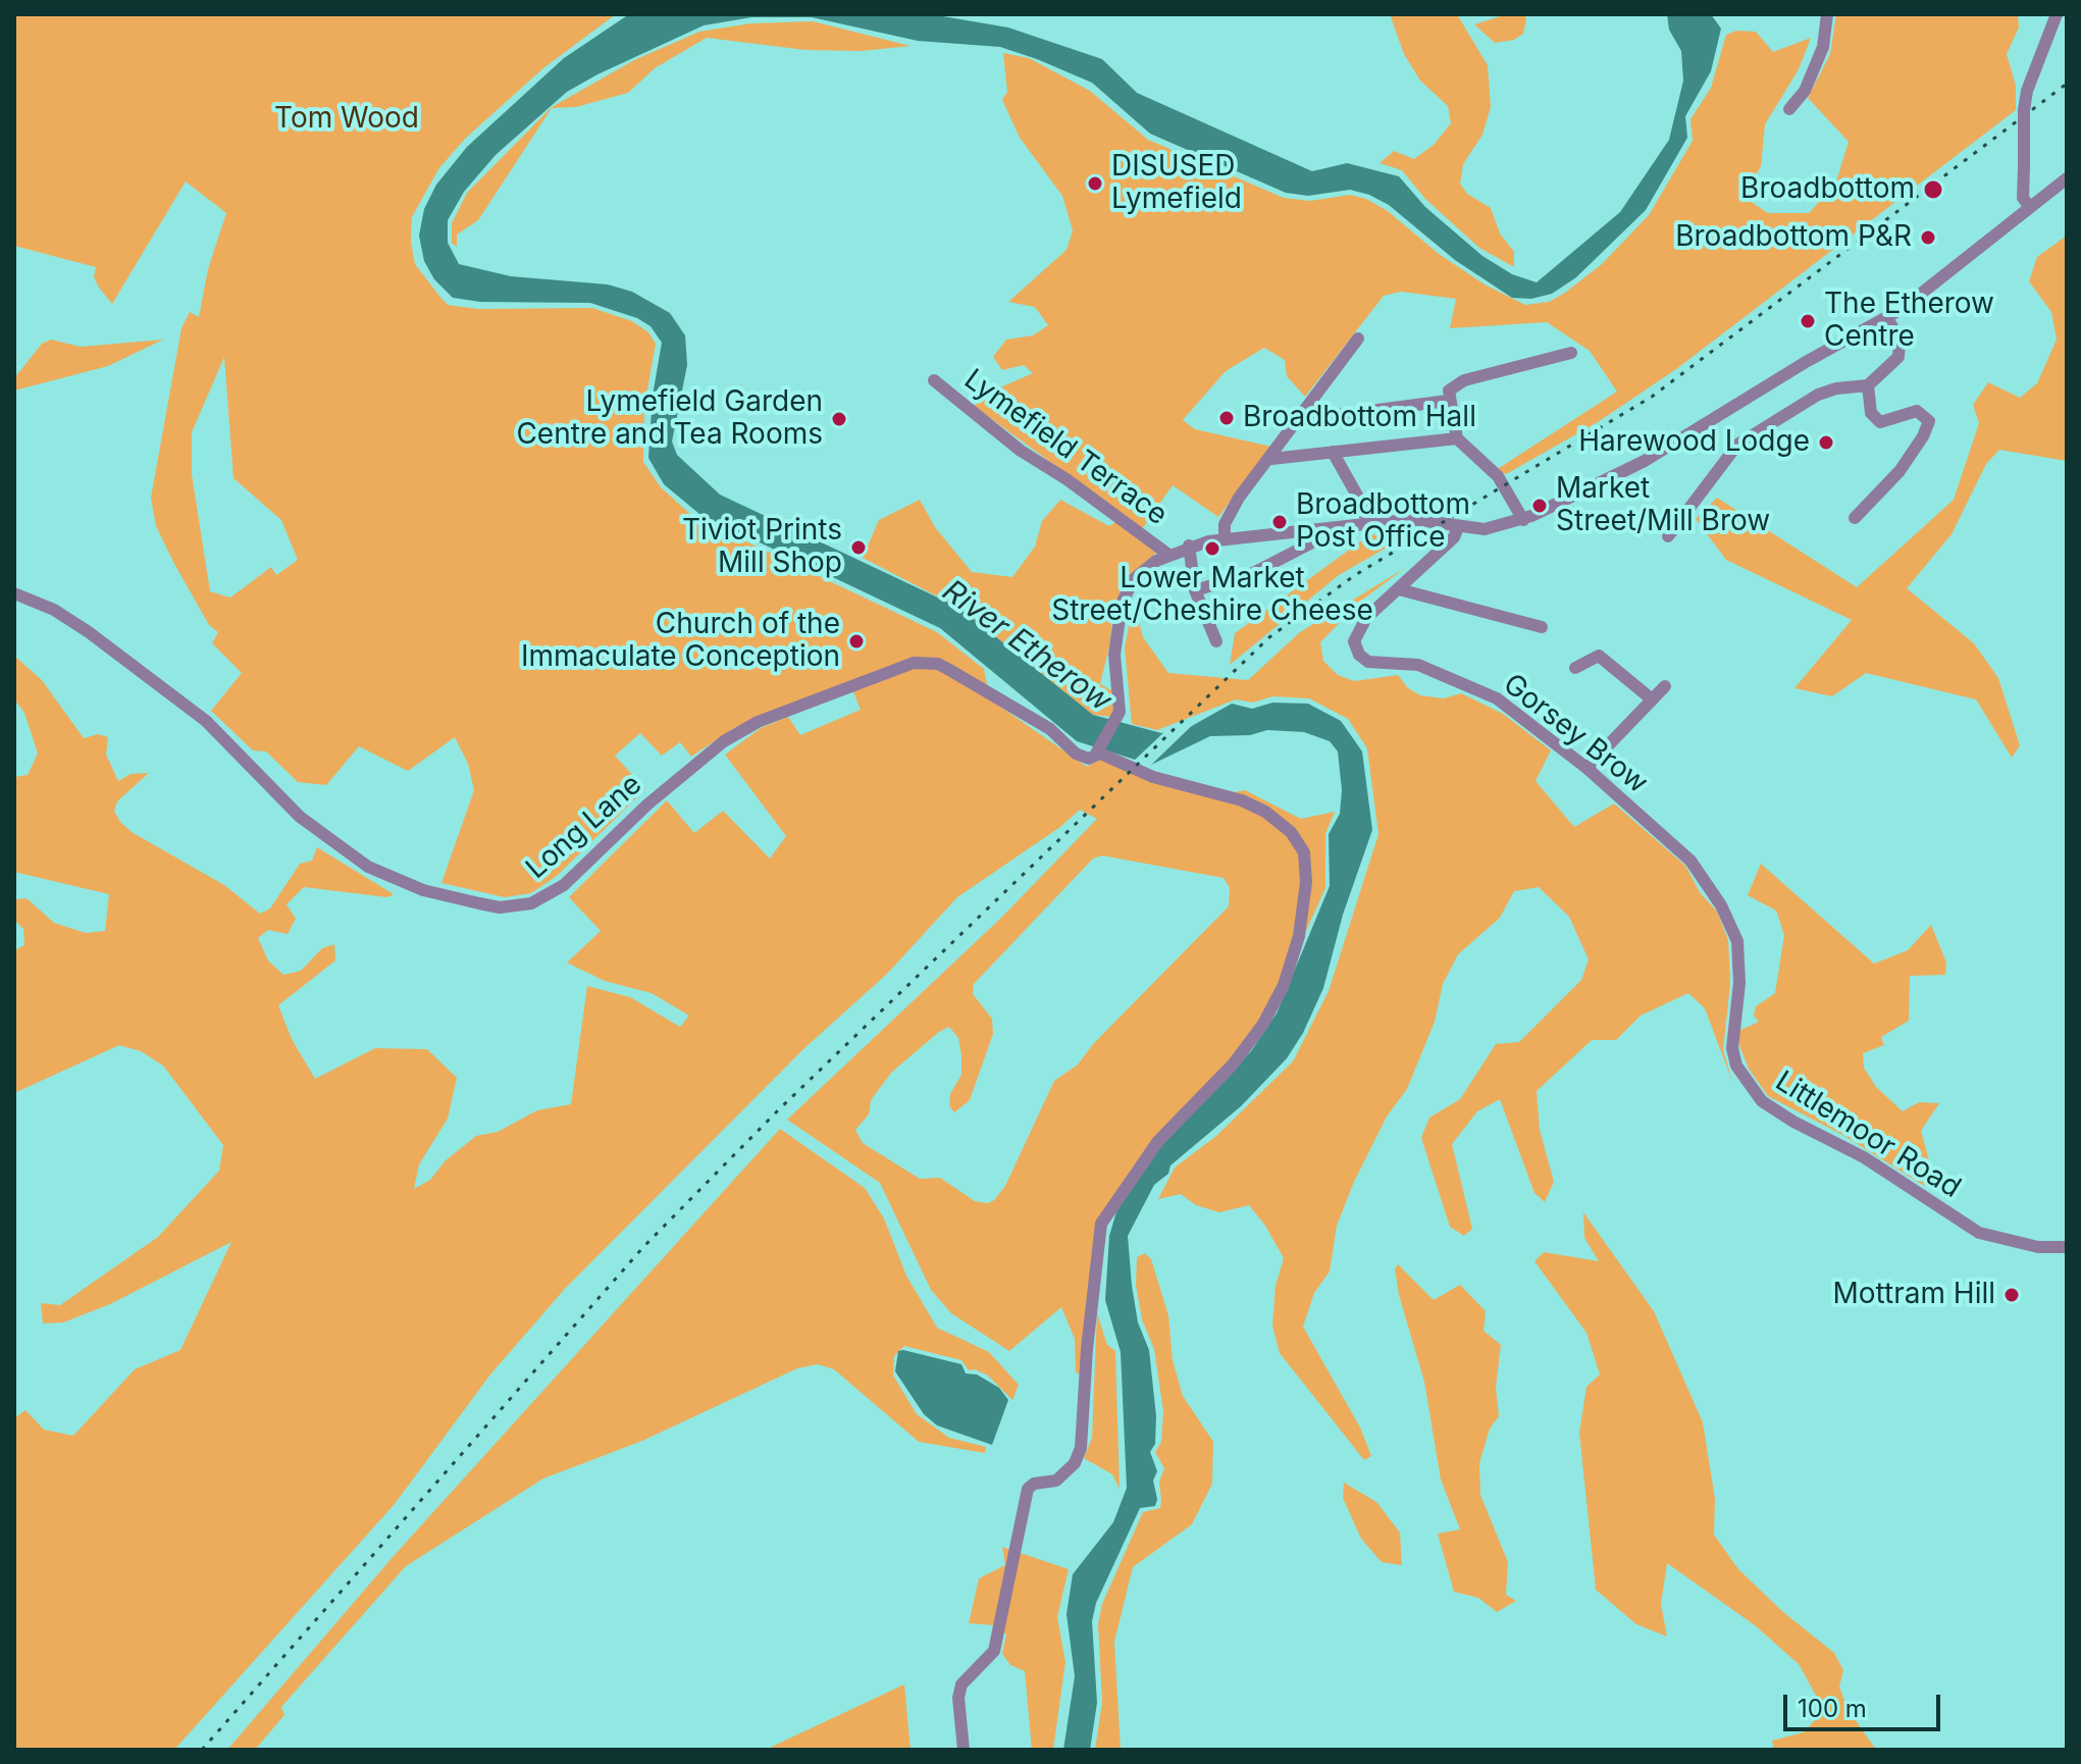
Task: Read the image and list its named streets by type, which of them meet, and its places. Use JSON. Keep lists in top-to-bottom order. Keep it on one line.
{"streets":{"street":["Lymefield Terrace","Gorsey Brow","Long Lane","Littlemoor Road"]},"crossings":[["Gorsey Brow","Littlemoor Road"]],"water":["River Etherow"],"parks":["Tom Wood"],"places":["DISUSED Lymefield","Broadbottom","Broadbottom P&R","The Etherow Centre","Broadbottom Hall","Lymefield Garden Centre and Tea Rooms","Harewood Lodge","Market Street/Mill Brow","Broadbottom Post Office","Tiviot Prints Mill Shop","Lower Market Street/Cheshire Cheese","Church of the Immaculate Conception","Mottram Hill"],"scale_bar":"100 m"}
